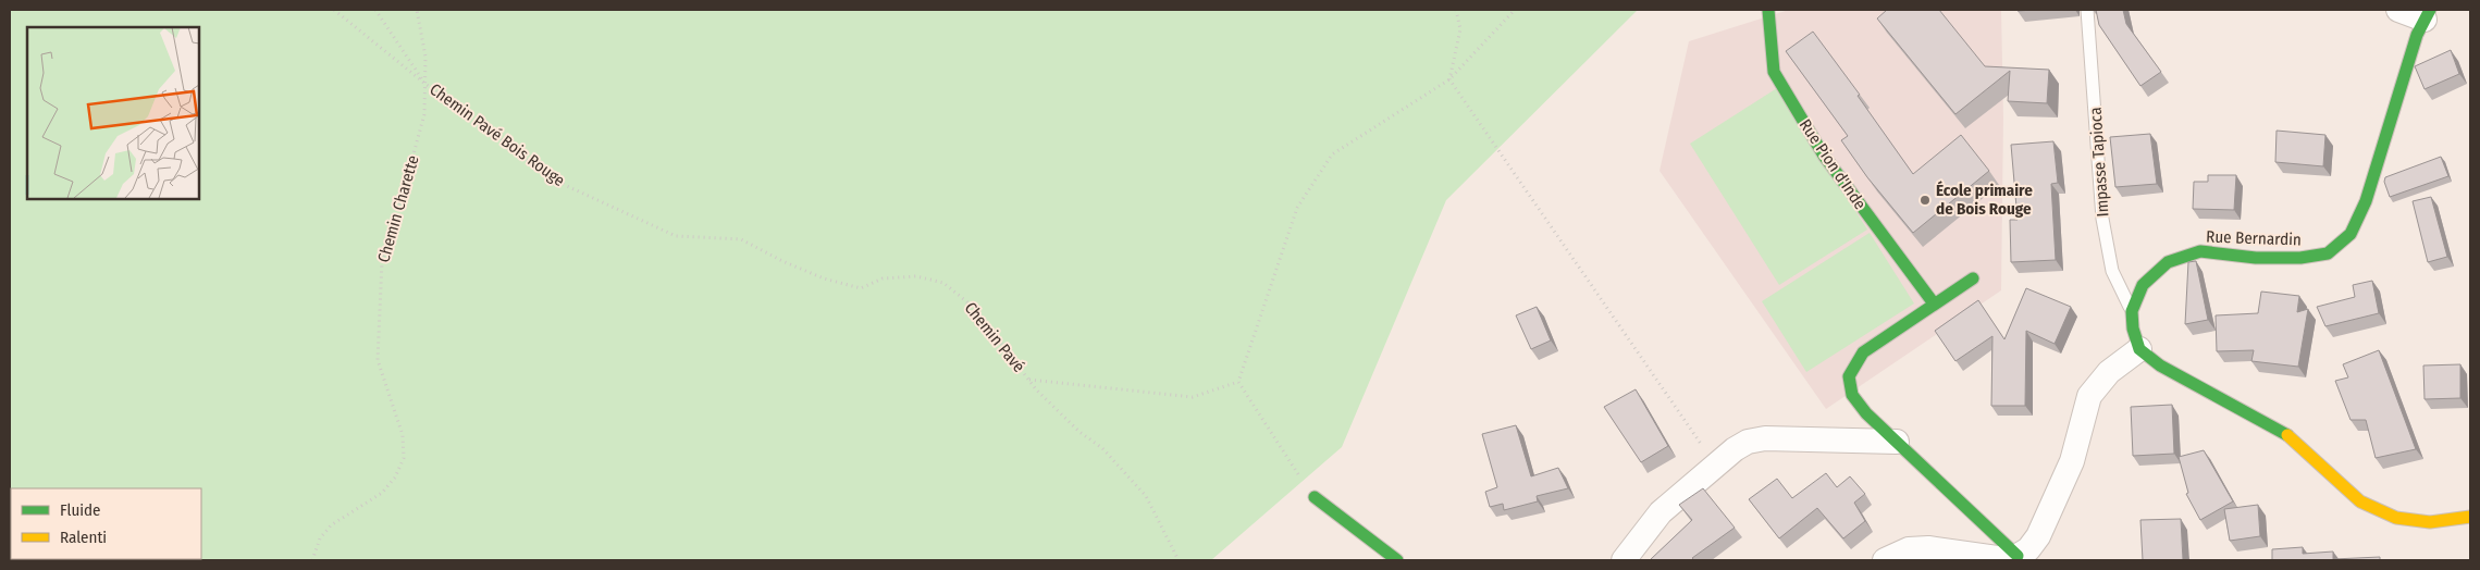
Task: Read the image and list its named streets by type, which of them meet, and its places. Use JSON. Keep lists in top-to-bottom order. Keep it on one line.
{"streets":{"main road":["Rue Pion d'Inde","Rue Bernardin"],"lane":["Impasse Tapioca"],"path":["Chemin Pavé Bois Rouge","Chemin Charette","Chemin Pavé"]},"crossings":[["Chemin Pavé Bois Rouge","Chemin Charette"],["Chemin Pavé Bois Rouge","Chemin Pavé"],["Impasse Tapioca","Rue Bernardin"]],"places":["École primaire de Bois Rouge"],"legend":["Fluide","Ralenti"]}
